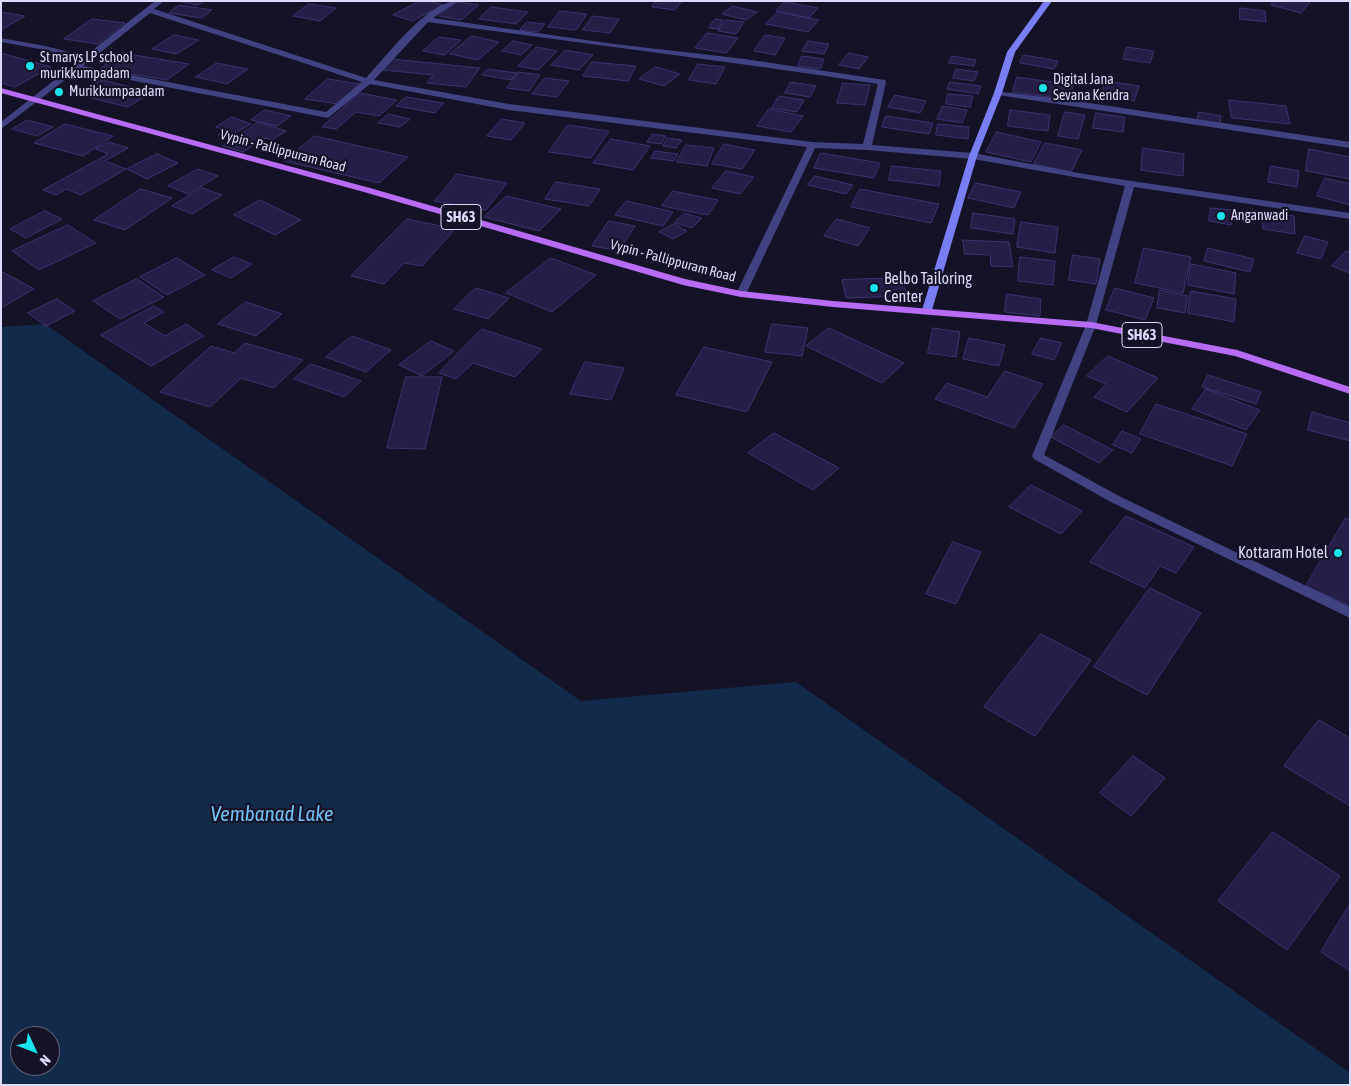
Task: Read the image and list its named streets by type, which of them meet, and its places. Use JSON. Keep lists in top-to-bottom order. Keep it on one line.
{"streets":{"main road":["Vypin - Pallippuram Road","SH63"]},"water":["Vembanad Lake"],"places":["St marys LP school murikkumpadam","Digital Jana Sevana Kendra","Murikkumpaadam","Anganwadi","Belbo Tailoring Center","Kottaram Hotel"],"north":"bottom right"}
